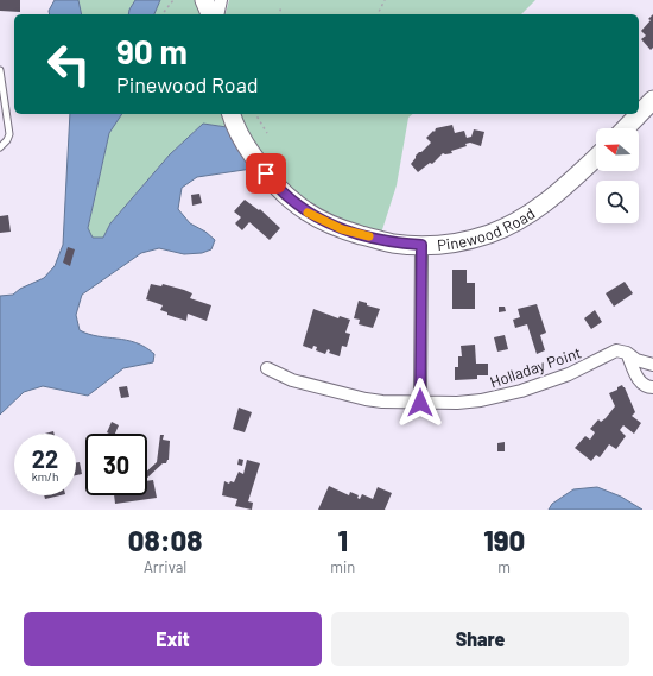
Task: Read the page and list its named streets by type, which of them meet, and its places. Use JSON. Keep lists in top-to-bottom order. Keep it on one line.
{"streets":{"street":["Pinewood Road","Holladay Point"]},"north":"left","page":{"turn":["90 m","Pinewood Road"],"speed":"22 km/h","limit":"30","eta":["08:08","Arrival","1","min","190","m"],"buttons":["Exit","Share"]}}
